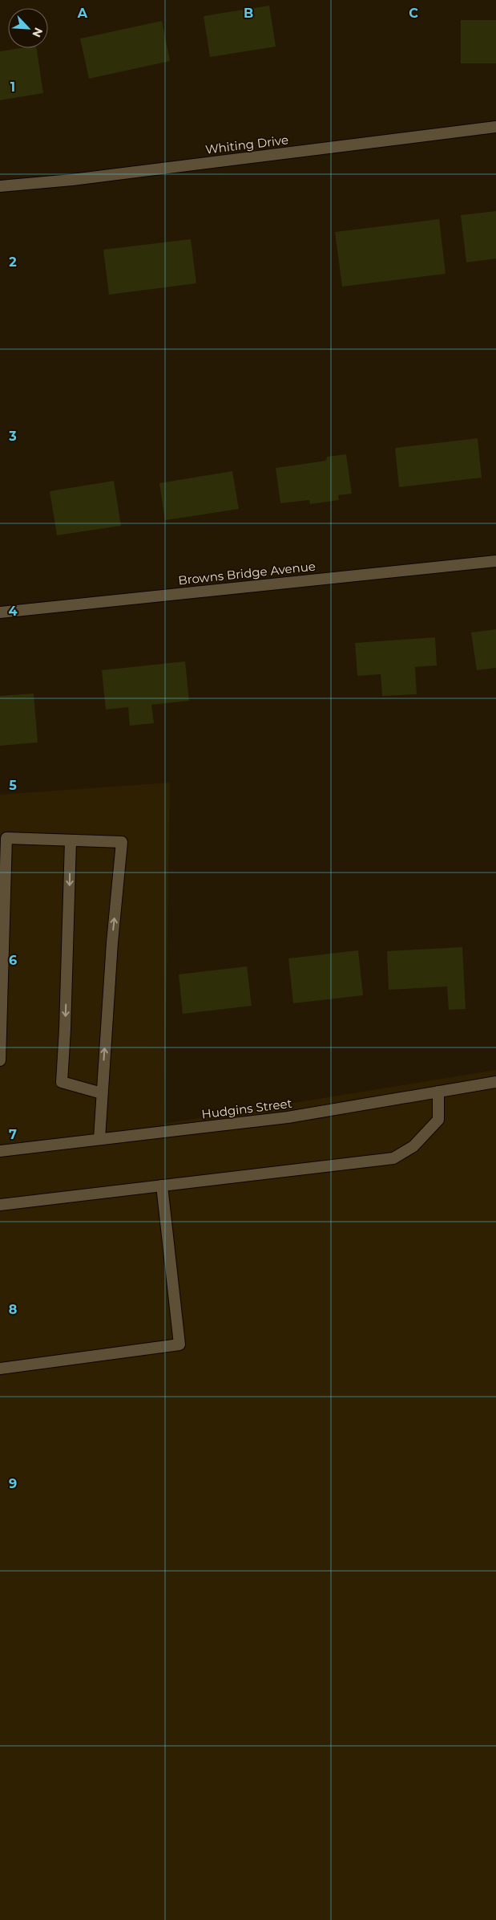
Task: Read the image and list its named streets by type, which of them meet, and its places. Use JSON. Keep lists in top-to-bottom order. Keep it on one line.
{"streets":{"street":["Whiting Drive","Browns Bridge Avenue","Hudgins Street"]},"north":"bottom right","grid":{"columns":["A","B","C"],"rows":["1","2","3","4","5","6","7","8","9"]}}
